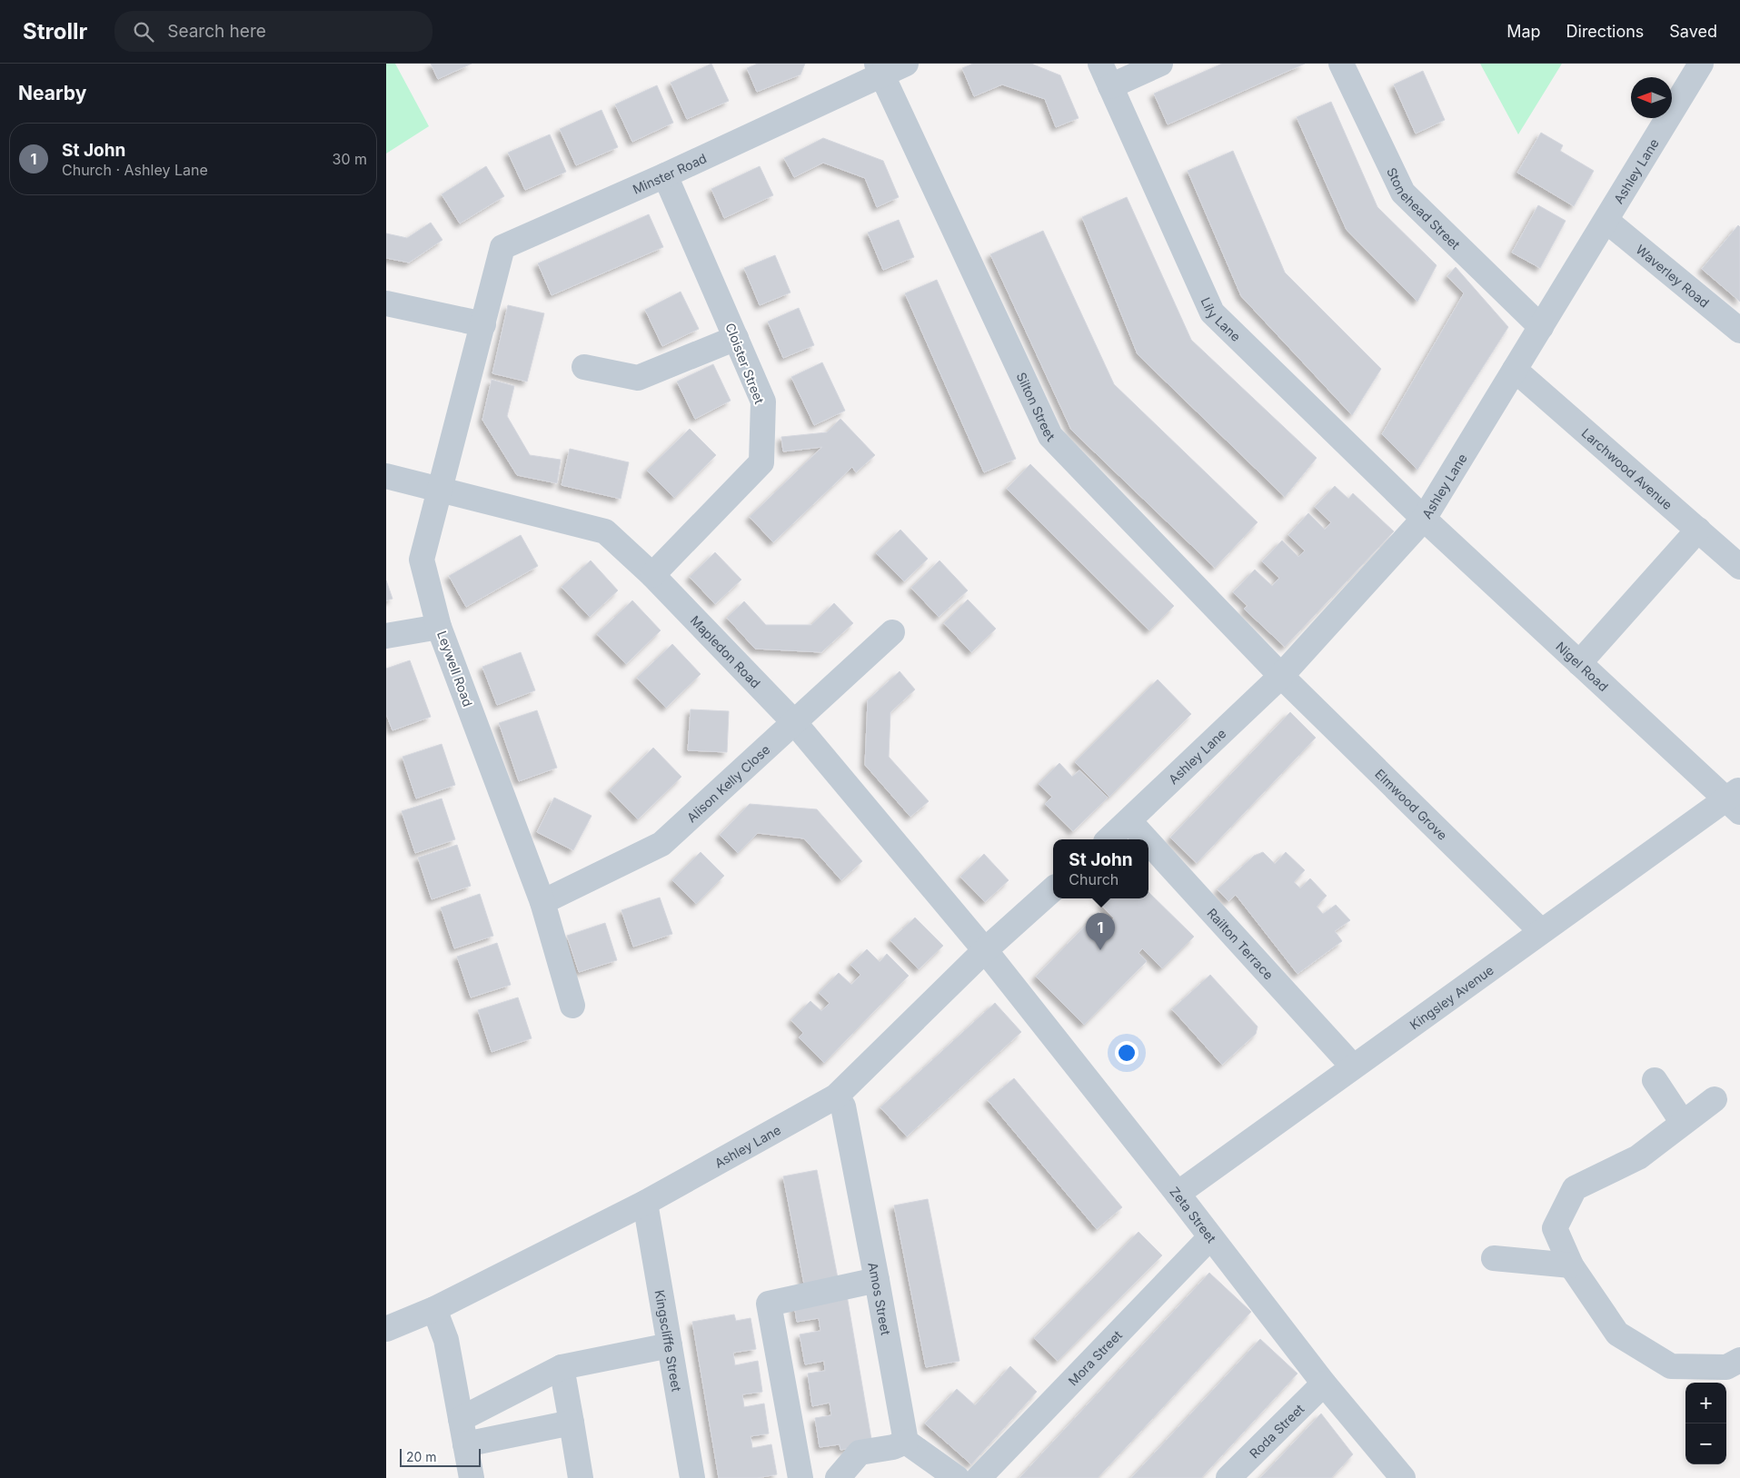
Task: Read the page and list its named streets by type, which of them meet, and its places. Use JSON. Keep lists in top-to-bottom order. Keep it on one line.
{"streets":{"street":["Ashley Lane","Minster Road","Stonehead Street","Waverley Road","Lily Lane","Cloister Street","Silton Street","Larchwood Avenue","Mapledon Road","Nigel Road","Leywell Road","Alison Kelly Close","Elmwood Grove","Railton Terrace","Kingsley Avenue","Zeta Street","Amos Street","Kingscliffe Street","Mora Street","Roda Street"]},"crossings":[["Ashley Lane","Stonehead Street"],["Ashley Lane","Waverley Road"],["Ashley Lane","Lily Lane"],["Ashley Lane","Silton Street"],["Ashley Lane","Larchwood Avenue"],["Ashley Lane","Mapledon Road"],["Ashley Lane","Nigel Road"],["Ashley Lane","Elmwood Grove"],["Ashley Lane","Railton Terrace"],["Ashley Lane","Zeta Street"],["Ashley Lane","Amos Street"],["Ashley Lane","Kingscliffe Street"],["Minster Road","Cloister Street"],["Minster Road","Silton Street"],["Minster Road","Leywell Road"],["Lily Lane","Nigel Road"],["Cloister Street","Mapledon Road"],["Silton Street","Elmwood Grove"],["Mapledon Road","Leywell Road"],["Mapledon Road","Alison Kelly Close"],["Mapledon Road","Zeta Street"],["Nigel Road","Kingsley Avenue"],["Leywell Road","Alison Kelly Close"],["Elmwood Grove","Kingsley Avenue"],["Railton Terrace","Kingsley Avenue"],["Kingsley Avenue","Zeta Street"],["Zeta Street","Mora Street"],["Zeta Street","Roda Street"]],"scale_bar":"20 m","north":"left","page":{"header":"Strollr","search":"Search here","nav":["Map","Directions","Saved"],"heading":"Nearby","list":[{"mark":"1","name":"St John","note":"Church · Ashley Lane","value":"30 m"}],"popup":["St John","Church"],"pins":"1","map_buttons":["+","−"],"scale":"20 m"}}
